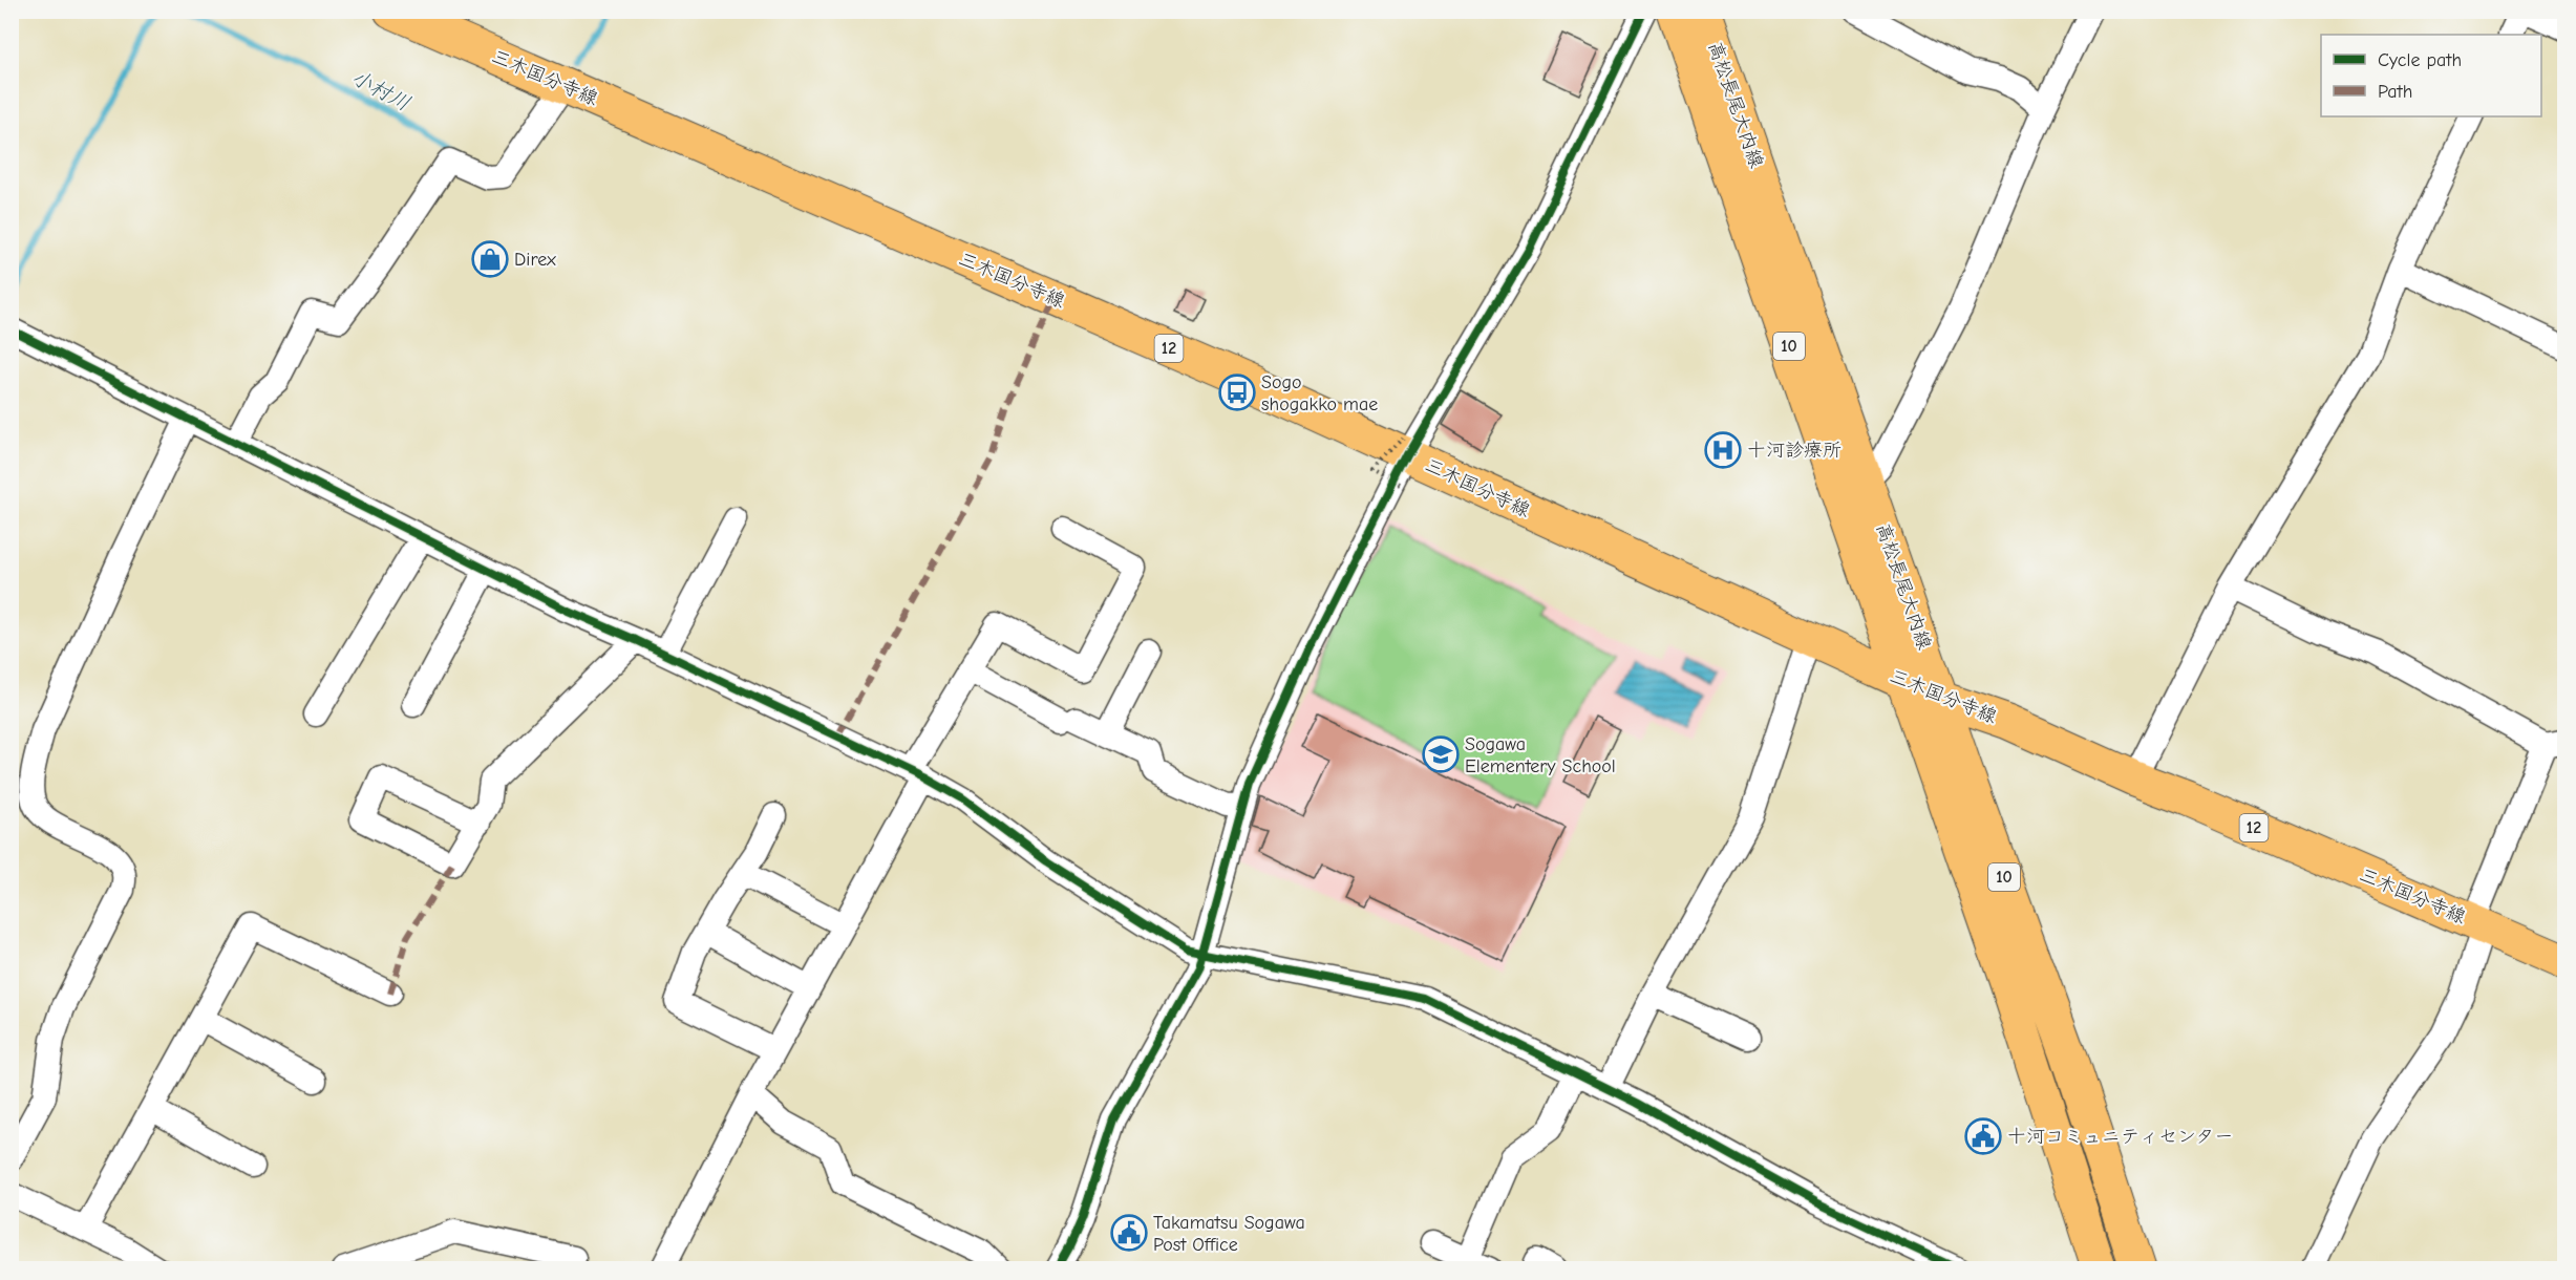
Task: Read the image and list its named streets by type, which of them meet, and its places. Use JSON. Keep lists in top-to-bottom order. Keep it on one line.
{"streets":{"main road":["三木国分寺線","高松長尾大内線","10","12"]},"crossings":[["三木国分寺線","高松長尾大内線"]],"water":["小村川"],"places":{"shop":["Direx"],"bus stop":["Sogo shogakko mae"],"hospital":["十河診療所"],"school or university":["Sogawa Elementery School"],"public building":["十河コミュニティセンター","Takamatsu Sogawa Post Office"]},"legend":["Cycle path","Path"]}
